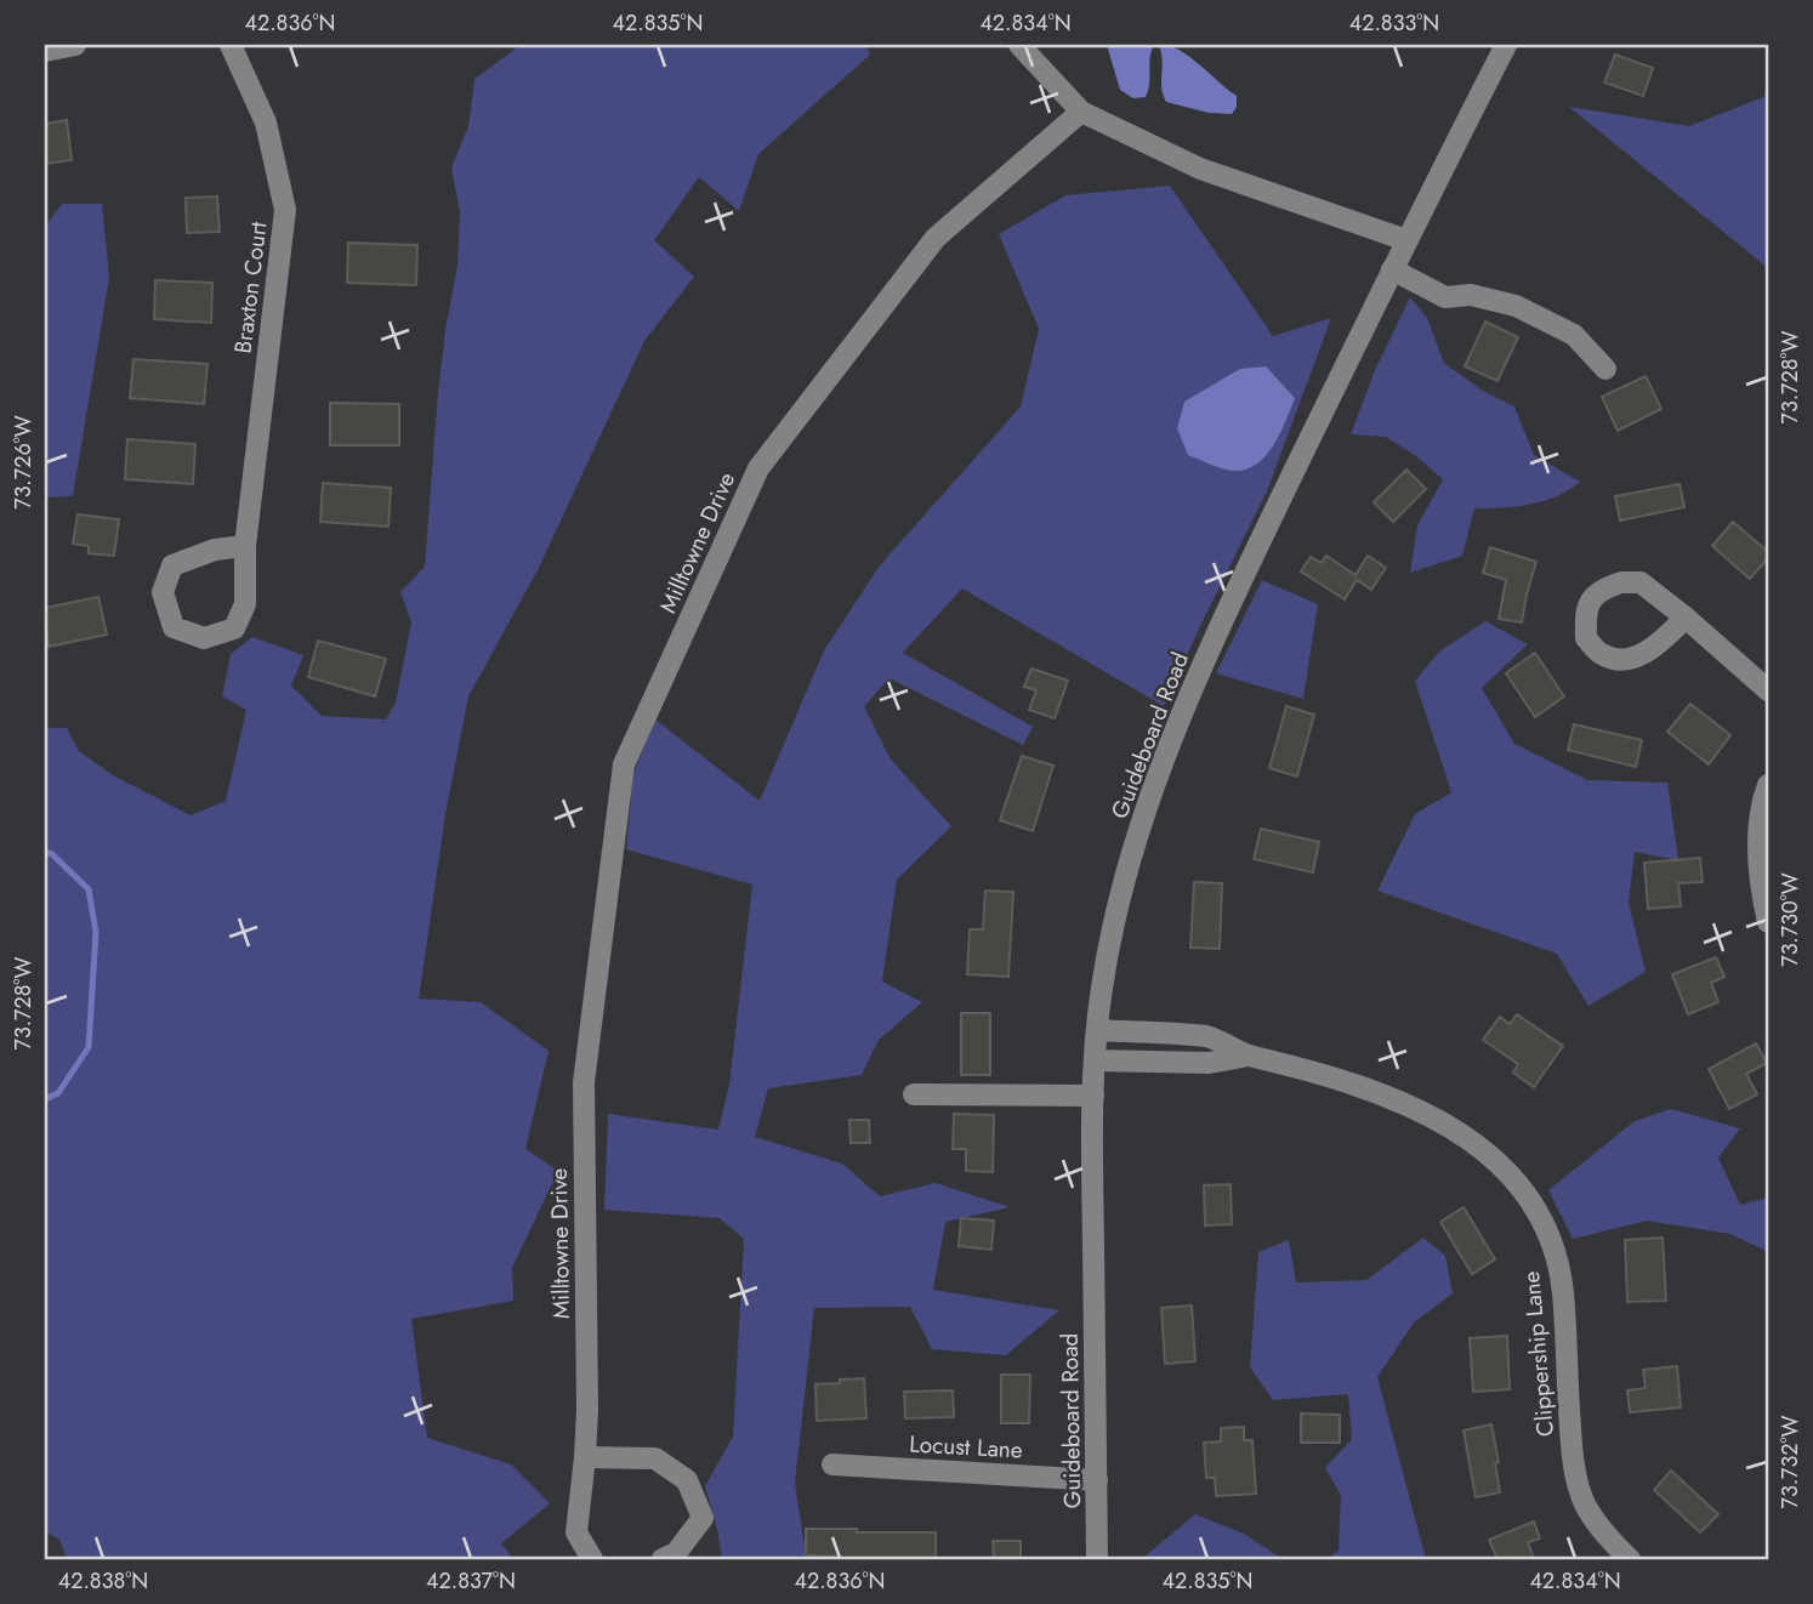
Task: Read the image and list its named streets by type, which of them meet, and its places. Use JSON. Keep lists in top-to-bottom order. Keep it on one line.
{"streets":{"street":["Braxton Court","Milltowne Drive","Guideboard Road","Clippership Lane","Locust Lane"]},"crossings":[["Guideboard Road","Clippership Lane"],["Guideboard Road","Locust Lane"]],"coordinates":["42.836°N","42.835°N","42.834°N","42.833°N","73.728°W","73.726°W","73.730°W","73.732°W","42.838°N","42.837°N"]}
